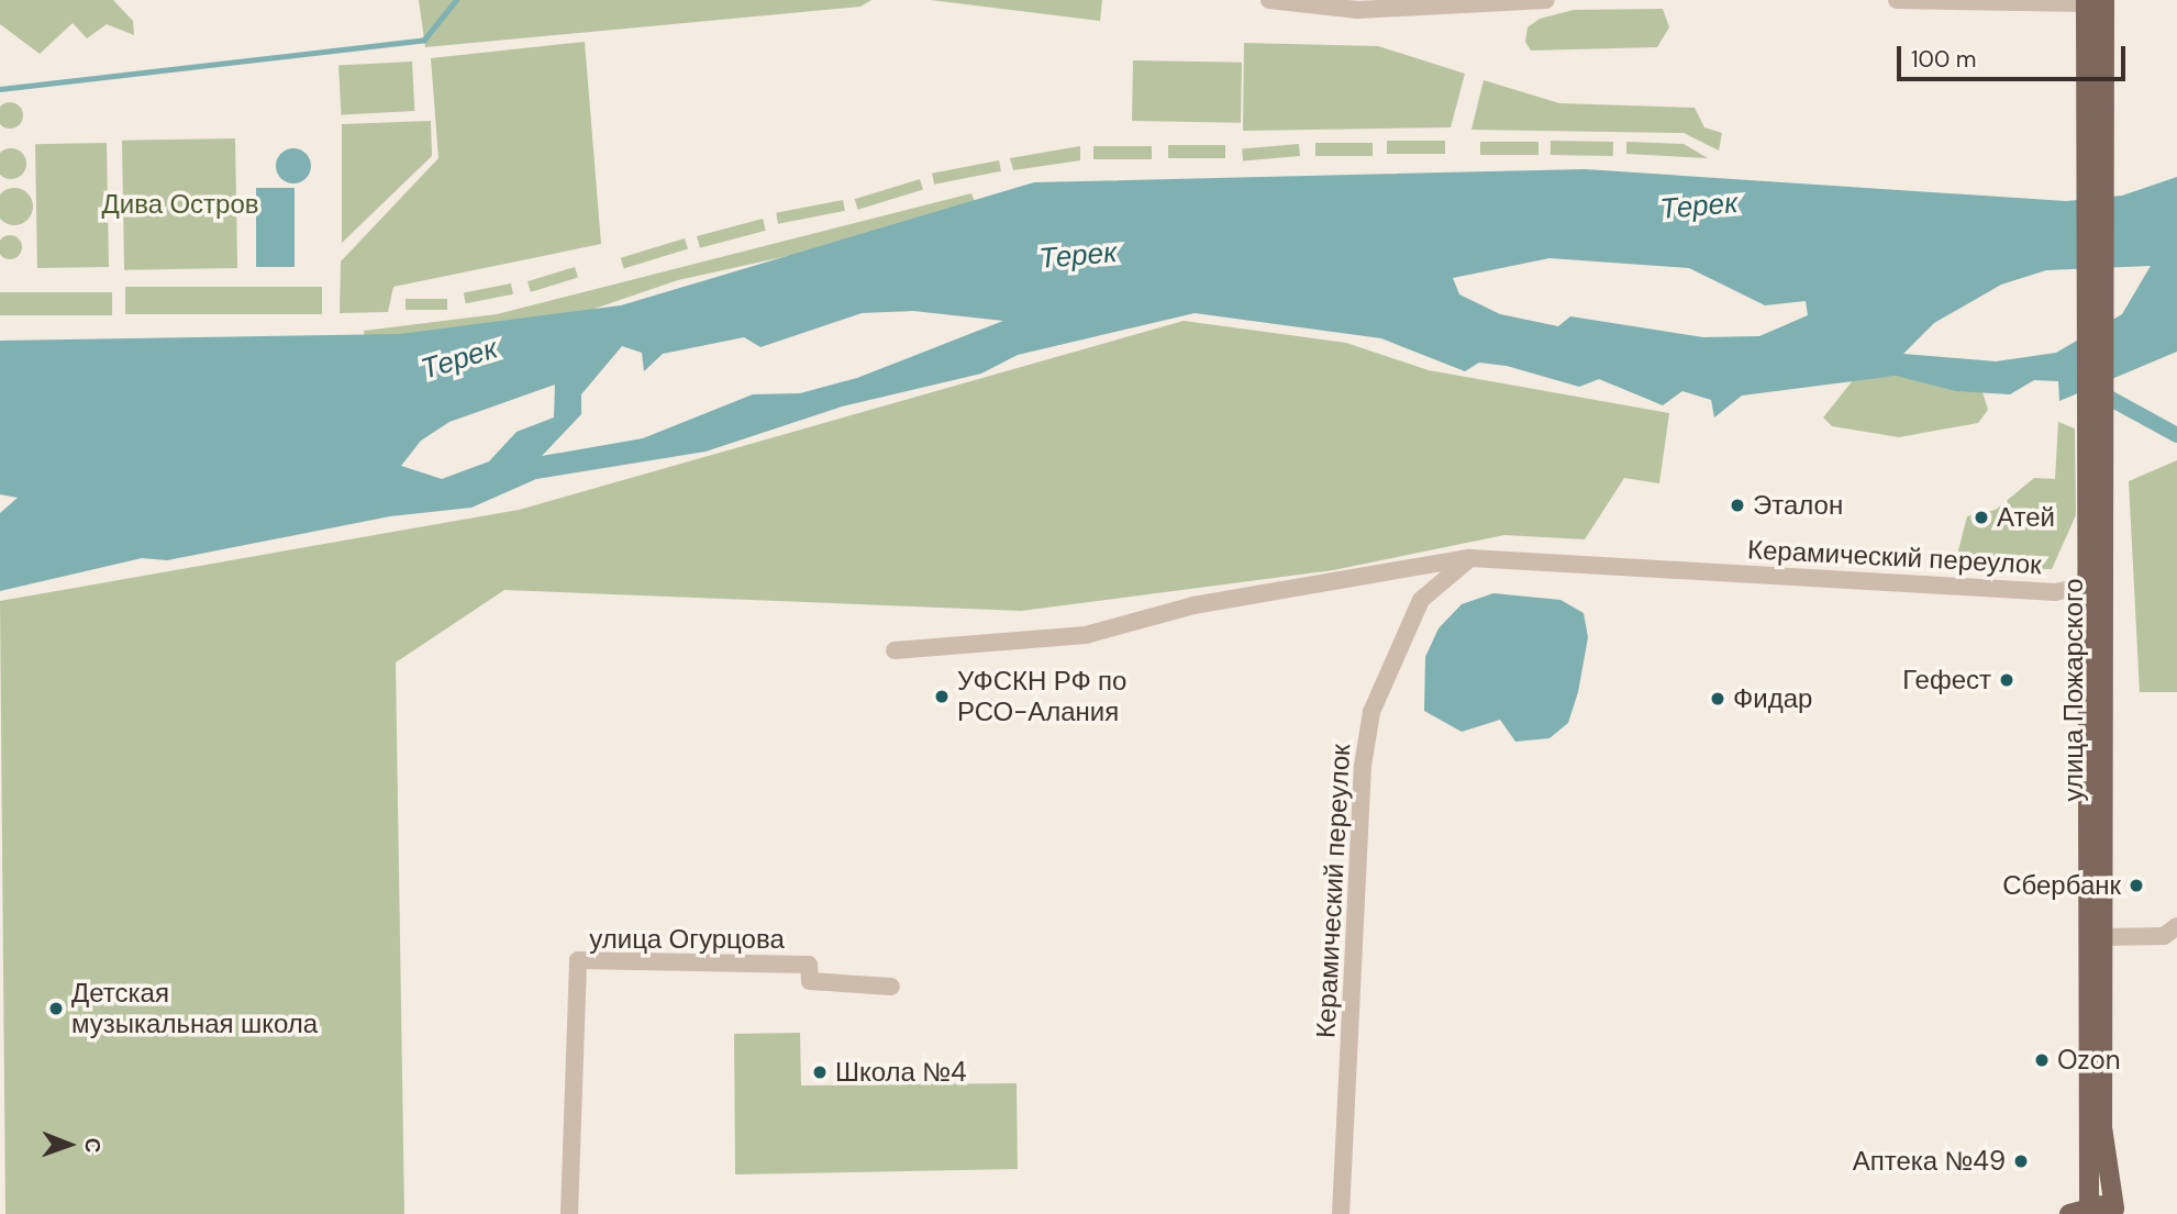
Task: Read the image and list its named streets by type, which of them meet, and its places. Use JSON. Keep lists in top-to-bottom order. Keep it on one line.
{"streets":{"main road":["улица Пожарского"],"street":["Керамический переулок","улица Огурцова"]},"crossings":[["Керамический переулок","улица Пожарского"]],"water":["Терек"],"parks":["Дива Остров"],"places":["Эталон","Атей","Гефест","УФСКН РФ по РСО-Алания","Фидар","Сбербанк","Детская музыкальная школа","Ozon","Школа №4","Аптека №49"],"scale_bar":"100 m","north":"right"}
